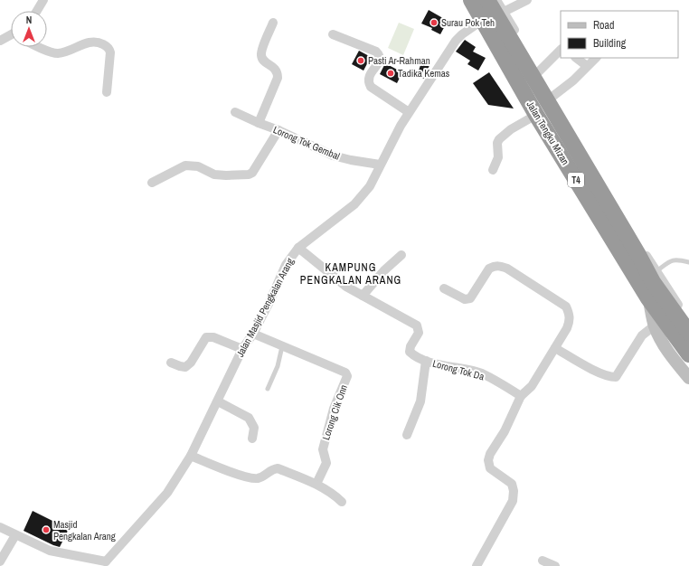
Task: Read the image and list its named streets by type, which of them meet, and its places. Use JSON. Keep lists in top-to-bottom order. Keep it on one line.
{"streets":{"highway":["Jalan Tengku Mizan","T4"],"street":["Lorong Tok Gembal","Jalan Masjid Pengkalan Arang","Lorong Tok Da","Lorong Cik Onn"]},"crossings":[["Jalan Tengku Mizan","Jalan Masjid Pengkalan Arang"],["Lorong Tok Gembal","Jalan Masjid Pengkalan Arang"],["Jalan Masjid Pengkalan Arang","Lorong Tok Da"],["Jalan Masjid Pengkalan Arang","Lorong Cik Onn"]],"districts":["KAMPUNG PENGKALAN ARANG"],"places":["Surau Pok Teh","Pasti Ar-Rahman","Tadika Kemas","Masjid Pengkalan Arang"],"legend":["Road","Building"],"north":"top"}
